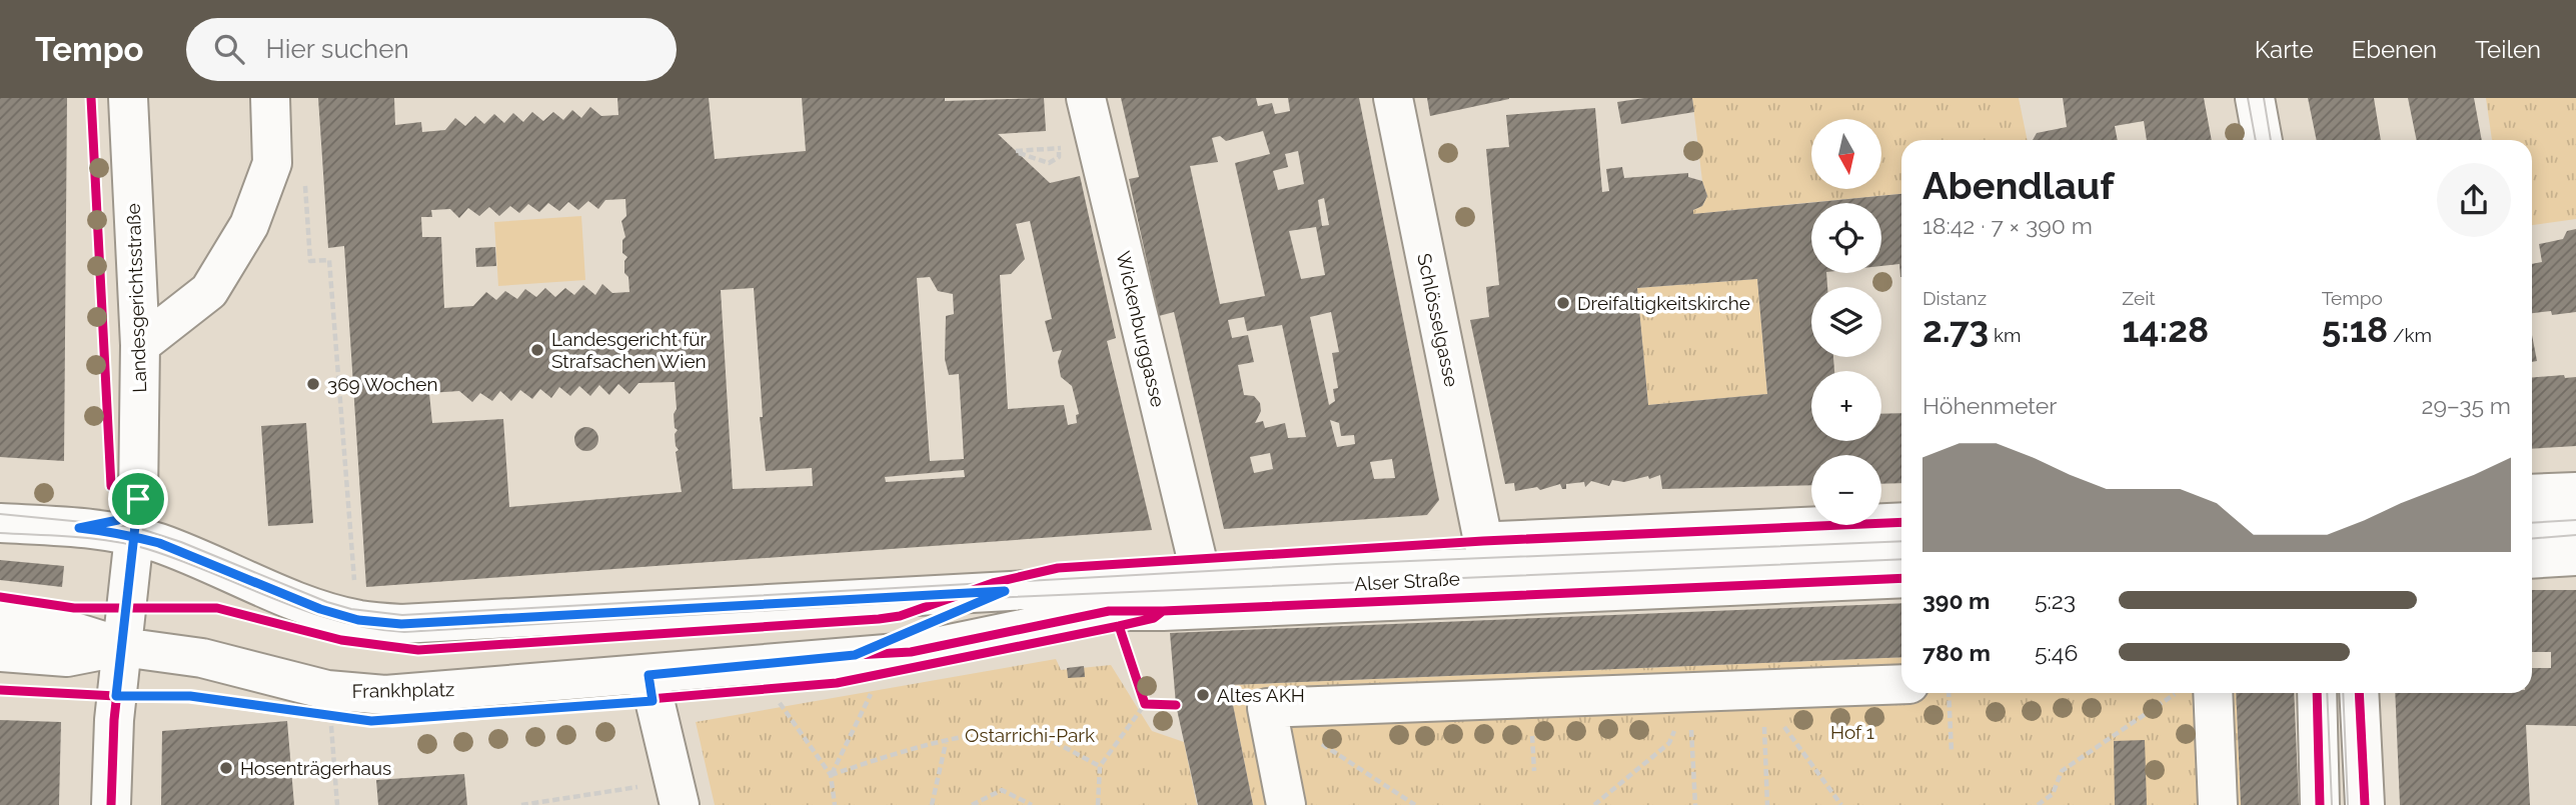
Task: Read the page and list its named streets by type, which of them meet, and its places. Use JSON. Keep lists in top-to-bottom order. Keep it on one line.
{"streets":{"street":["Landesgerichtsstraße","Schlösselgasse","Wickenburggasse","Alser Straße","Frankhplatz"]},"crossings":[["Landesgerichtsstraße","Frankhplatz"],["Schlösselgasse","Alser Straße"],["Wickenburggasse","Alser Straße"],["Alser Straße","Frankhplatz"]],"parks":["Hof 1","Ostarrichi-Park"],"places":["Dreifaltigkeitskirche","Landesgericht für Strafsachen Wien","369 Wochen","Altes AKH","Hosenträgerhaus"],"north":"bottom","page":{"header":"Tempo","search":"Hier suchen","nav":["Karte","Ebenen","Teilen"],"map_buttons":["+","−"],"heading":["Abendlauf","18:42 · 7 × 390 m"],"stats":[["Distanz","2.73 km"],["Zeit","14:28"],["Tempo","5:18 /km"]],"chart":["Höhenmeter","29–35 m"],"list":[{"name":"390 m","note":"5:23"},{"name":"780 m","note":"5:46"}]}}
